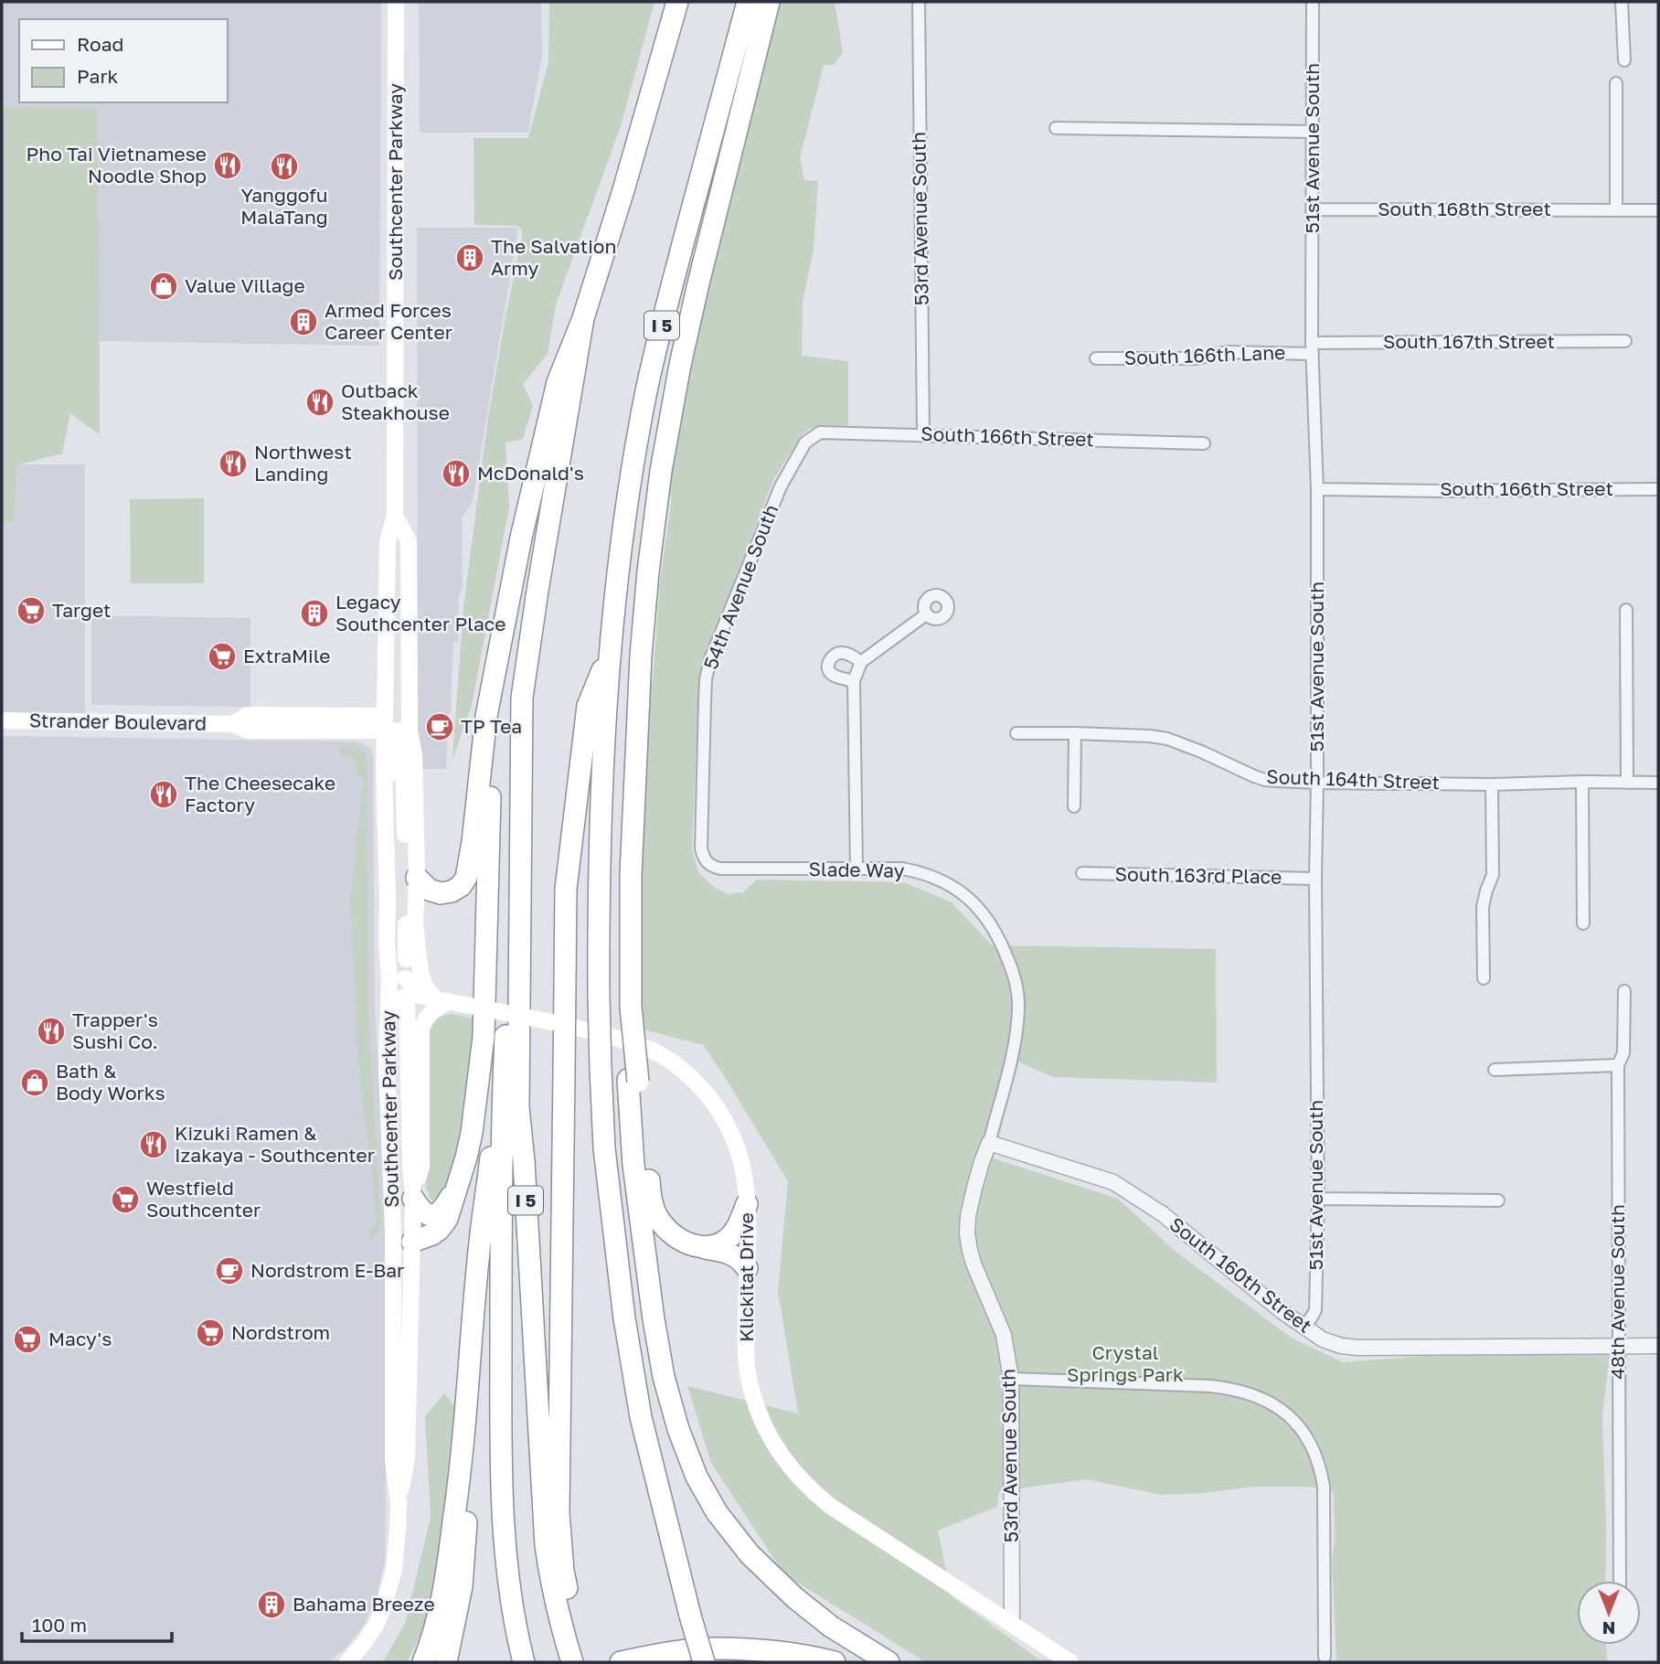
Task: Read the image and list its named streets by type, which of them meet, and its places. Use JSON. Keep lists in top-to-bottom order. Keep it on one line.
{"streets":{"highway":["I 5"],"main road":["Southcenter Parkway","Strander Boulevard","Klickitat Drive"],"street":["51st Avenue South","South 168th Street","53rd Avenue South","South 167th Street","South 166th Lane","South 166th Street","54th Avenue South","South 164th Street","Slade Way","South 163rd Place","South 160th Street","48th Avenue South"]},"crossings":[["51st Avenue South","South 168th Street"],["51st Avenue South","South 167th Street"],["51st Avenue South","South 166th Lane"],["51st Avenue South","South 166th Street"],["51st Avenue South","South 164th Street"],["51st Avenue South","South 163rd Place"],["51st Avenue South","South 160th Street"],["Southcenter Parkway","Strander Boulevard"],["Southcenter Parkway","Klickitat Drive"],["53rd Avenue South","South 166th Street"],["53rd Avenue South","Slade Way"],["53rd Avenue South","South 160th Street"],["53rd Avenue South","Klickitat Drive"],["South 167th Street","South 166th Lane"],["South 166th Street","54th Avenue South"],["54th Avenue South","Slade Way"],["Slade Way","South 160th Street"],["South 160th Street","48th Avenue South"]],"parks":["Crystal Springs Park"],"places":{"restaurant":["Pho Tai Vietnamese Noodle Shop","Yanggofu MalaTang","Outback Steakhouse","Northwest Landing","McDonald's","The Cheesecake Factory","Trapper's Sushi Co.","Kizuki Ramen & Izakaya - Southcenter"],"building":["The Salvation Army","Armed Forces Career Center","Legacy Southcenter Place","Bahama Breeze"],"shop":["Value Village","Bath & Body Works"],"supermarket":["Target","ExtraMile","Westfield Southcenter","Nordstrom","Macy's"],"cafe":["TP Tea","Nordstrom E-Bar"]},"legend":["Road","Park"],"scale_bar":"100 m","north":"bottom"}
